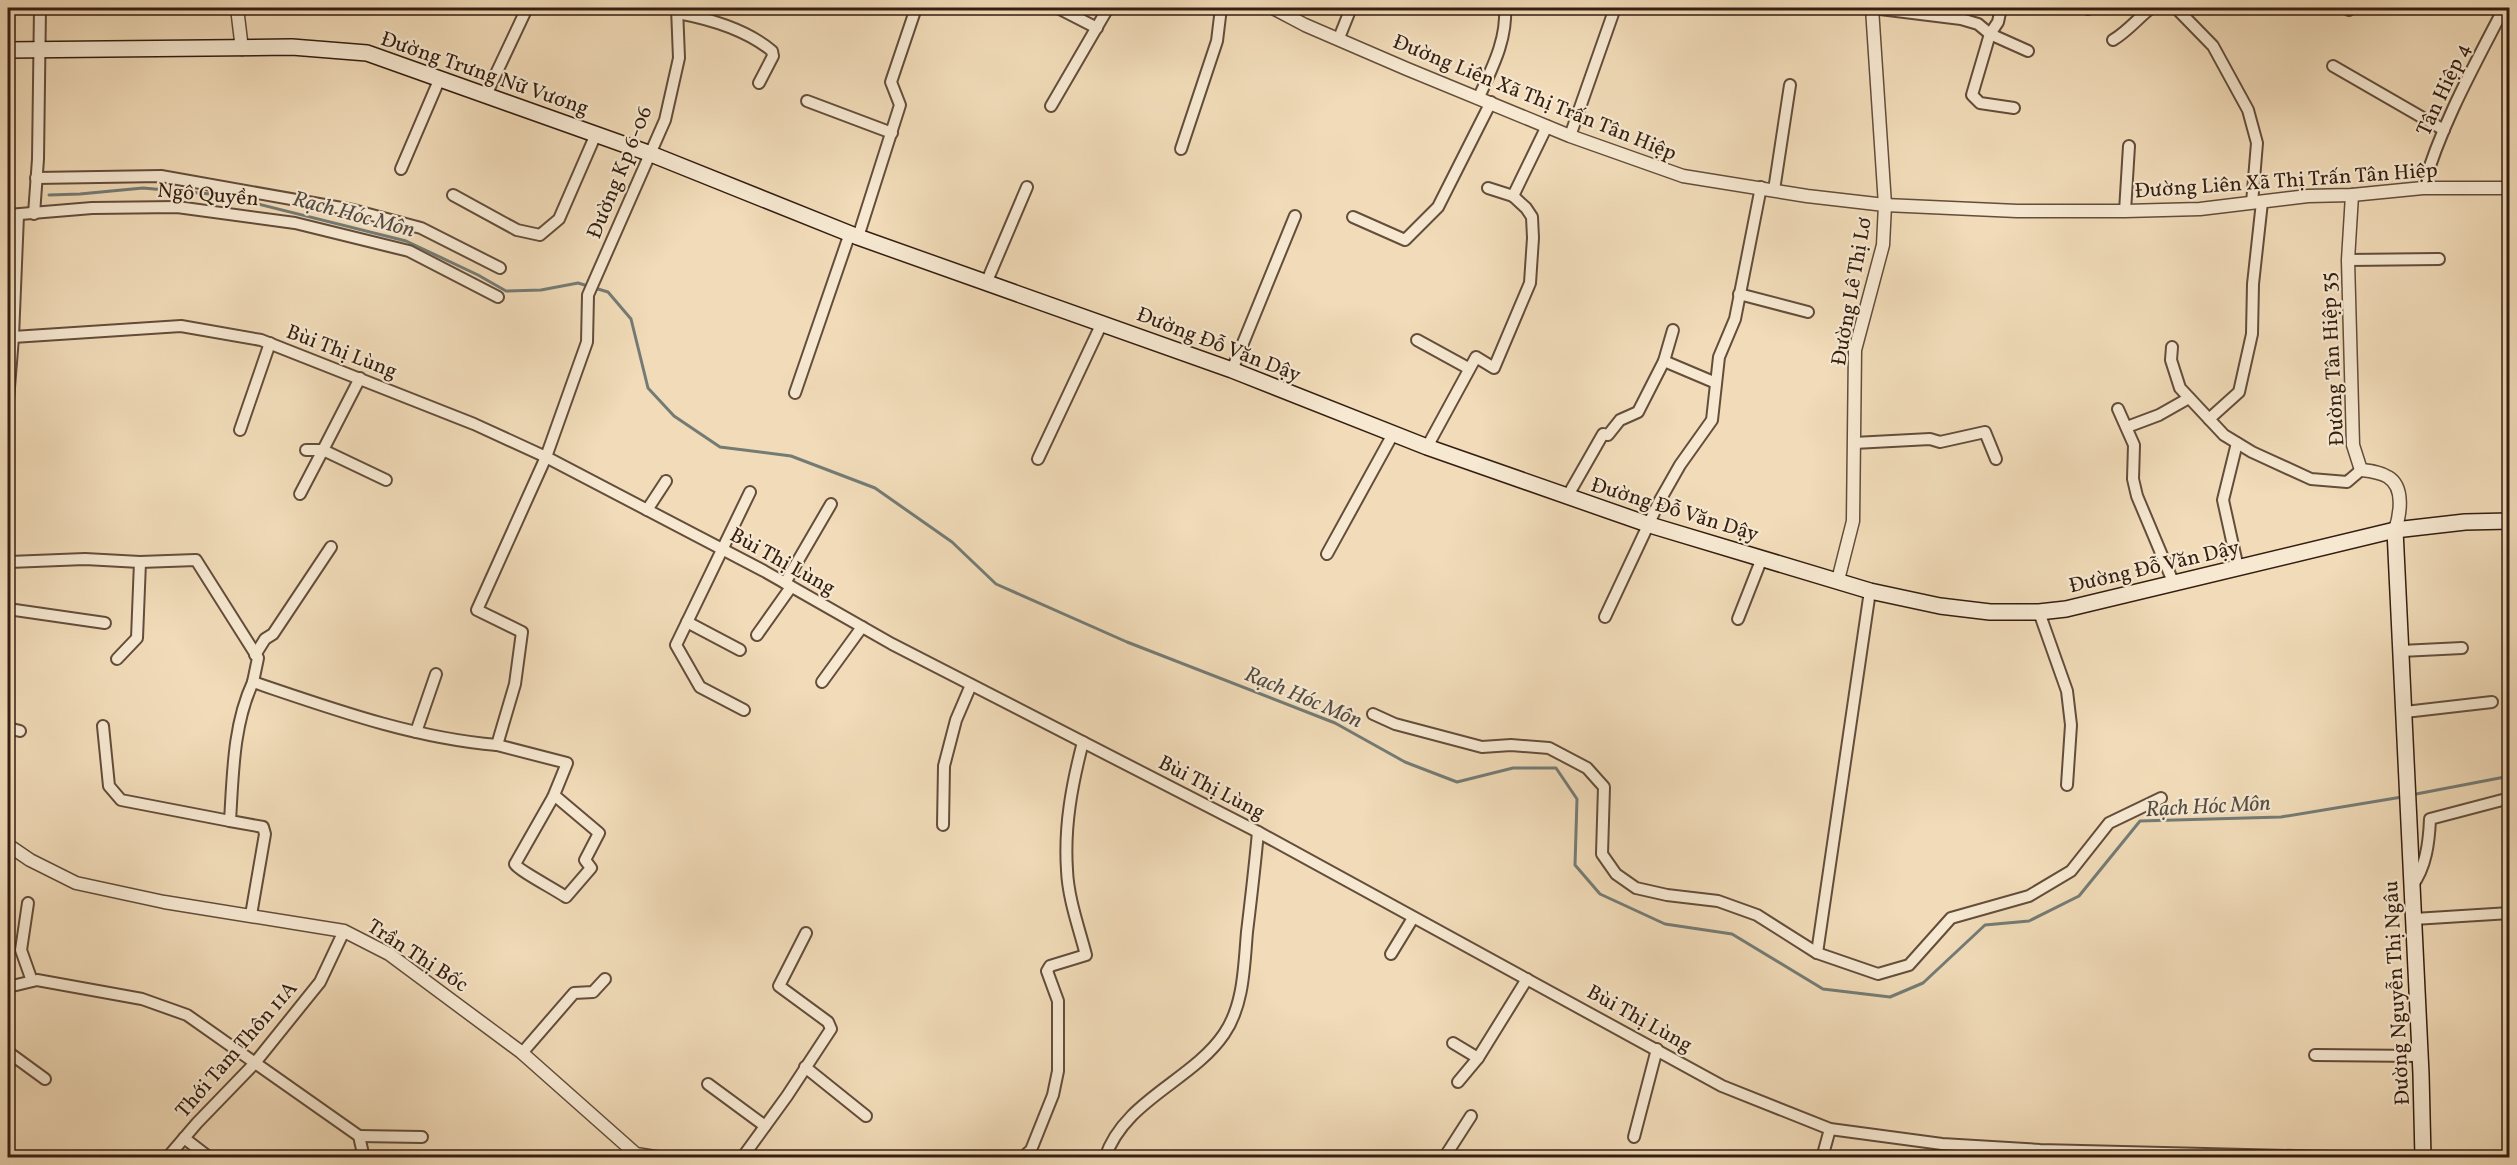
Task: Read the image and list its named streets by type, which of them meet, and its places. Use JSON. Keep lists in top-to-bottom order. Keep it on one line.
{"streets":{"main road":["Đường Trưng Nữ Vương","Đường Đỗ Văn Dậy","Đường Nguyễn Thị Ngâu"],"street":["Tân Hiệp 4","Đường Liên Xã Thị Trấn Tân Hiệp","Đường Kp 6-06","Ngô Quyền","Đường Lê Thị Lơ","Bùi Thị Lùng","Đường Tân Hiệp 35","Trần Thị Bốc","Thới Tam Thôn 11A"]},"crossings":[["Đường Trưng Nữ Vương","Đường Kp 6-06"],["Đường Trưng Nữ Vương","Đường Đỗ Văn Dậy"],["Tân Hiệp 4","Đường Liên Xã Thị Trấn Tân Hiệp"],["Đường Liên Xã Thị Trấn Tân Hiệp","Đường Lê Thị Lơ"],["Đường Liên Xã Thị Trấn Tân Hiệp","Đường Tân Hiệp 35"],["Đường Kp 6-06","Bùi Thị Lùng"],["Đường Lê Thị Lơ","Đường Đỗ Văn Dậy"],["Đường Đỗ Văn Dậy","Đường Tân Hiệp 35"],["Bùi Thị Lùng","Đường Nguyễn Thị Ngâu"],["Trần Thị Bốc","Thới Tam Thôn 11A"]],"water":["Rạch Hóc Môn"]}
